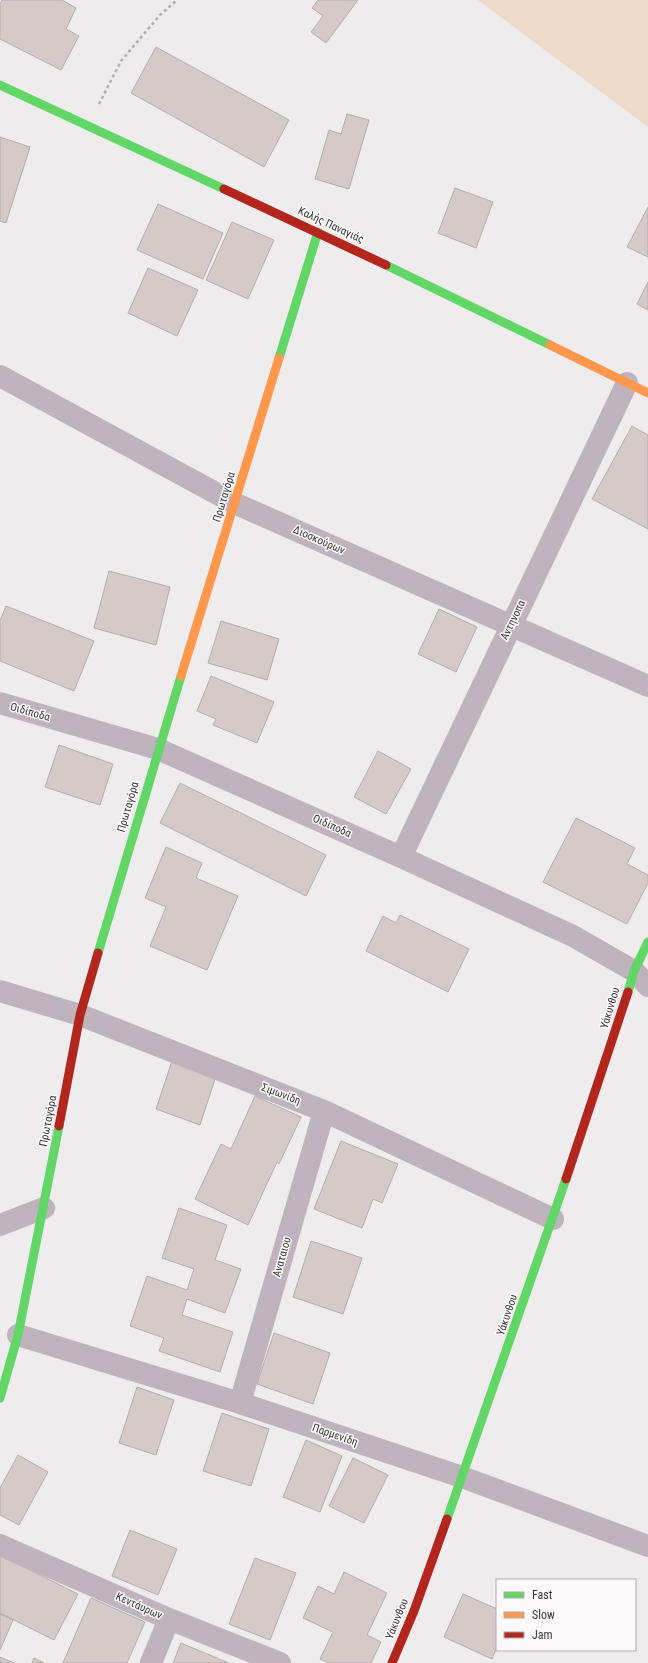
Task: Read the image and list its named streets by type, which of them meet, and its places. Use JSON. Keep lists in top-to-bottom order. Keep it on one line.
{"streets":{"street":["Καλής Παναγιάς","Πρωταγόρα","Διοσκούρων","Αντηνοπα","Οιδίποδα","Υάκυνθου","Σιμωνίδη","Αναταιου","Παρμενίδη","Κεντάυρων"]},"crossings":[["Καλής Παναγιάς","Πρωταγόρα"],["Καλής Παναγιάς","Αντηνοπα"],["Πρωταγόρα","Διοσκούρων"],["Πρωταγόρα","Οιδίποδα"],["Πρωταγόρα","Σιμωνίδη"],["Πρωταγόρα","Παρμενίδη"],["Διοσκούρων","Αντηνοπα"],["Αντηνοπα","Οιδίποδα"],["Οιδίποδα","Υάκυνθου"],["Υάκυνθου","Σιμωνίδη"],["Υάκυνθου","Παρμενίδη"],["Σιμωνίδη","Αναταιου"],["Αναταιου","Παρμενίδη"]],"legend":["Fast","Slow","Jam"]}
